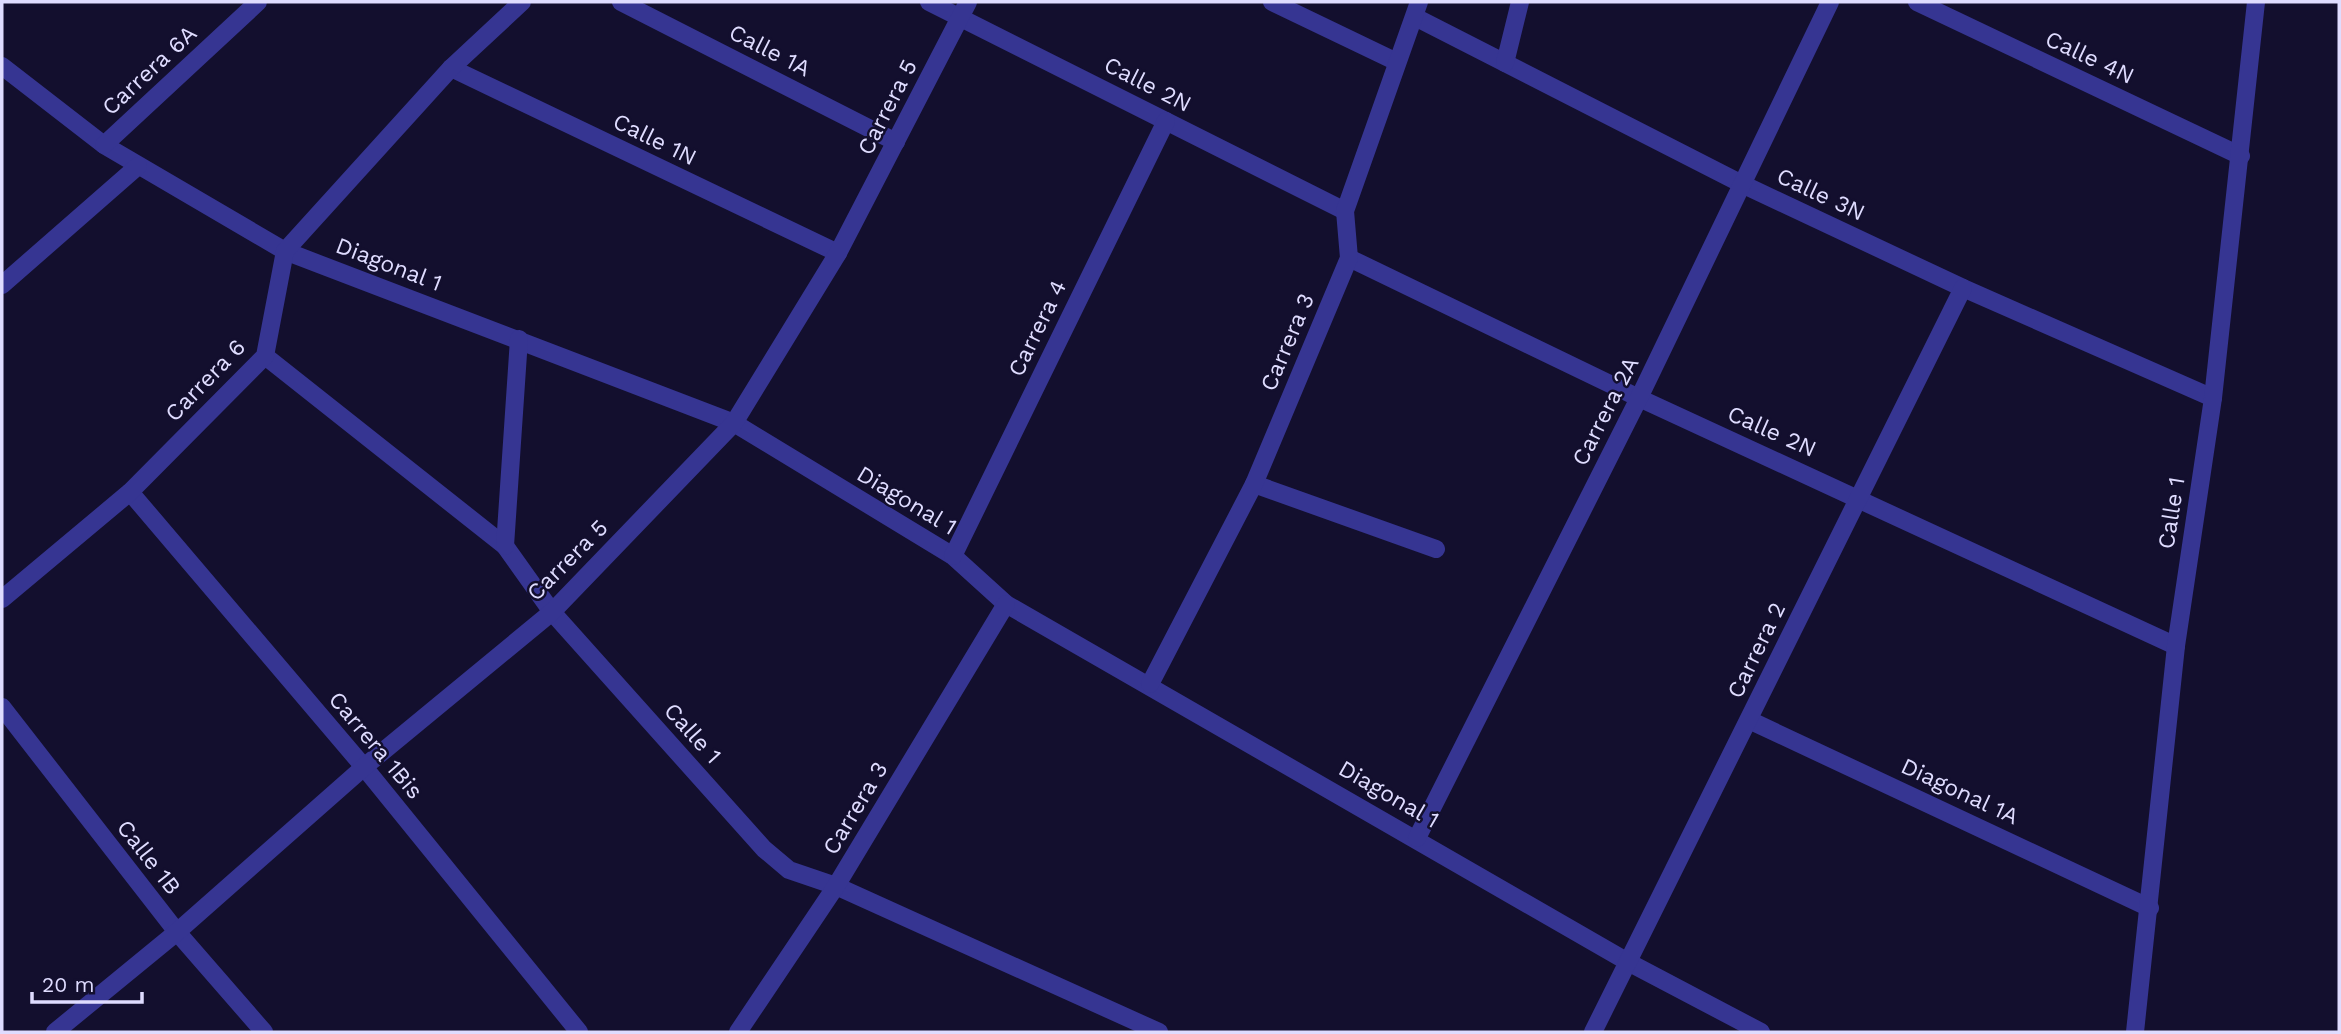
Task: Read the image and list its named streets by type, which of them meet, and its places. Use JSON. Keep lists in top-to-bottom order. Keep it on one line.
{"streets":{"street":["Calle 1A","Calle 4N","Carrera 6A","Calle 2N","Carrera 5","Calle 1N","Calle 3N","Diagonal 1","Carrera 4","Carrera 3","Carrera 6","Carrera 2A","Calle 1","Carrera 2","Carrera 1Bis","Diagonal 1A","Calle 1B"]},"crossings":[["Calle 1A","Carrera 5"],["Calle 4N","Calle 1"],["Carrera 6A","Diagonal 1"],["Calle 2N","Carrera 5"],["Calle 2N","Carrera 4"],["Calle 2N","Carrera 3"],["Calle 2N","Carrera 2A"],["Calle 2N","Calle 1"],["Calle 2N","Carrera 2"],["Carrera 5","Calle 1N"],["Carrera 5","Diagonal 1"],["Carrera 5","Calle 1"],["Carrera 5","Carrera 1Bis"],["Carrera 5","Calle 1B"],["Calle 3N","Carrera 3"],["Calle 3N","Carrera 2A"],["Calle 3N","Calle 1"],["Calle 3N","Carrera 2"],["Diagonal 1","Carrera 4"],["Diagonal 1","Carrera 3"],["Diagonal 1","Carrera 6"],["Diagonal 1","Carrera 2A"],["Diagonal 1","Carrera 2"],["Carrera 3","Calle 1"],["Carrera 6","Calle 1"],["Carrera 6","Carrera 1Bis"],["Calle 1","Diagonal 1A"],["Carrera 2","Diagonal 1A"]],"scale_bar":"20 m"}
